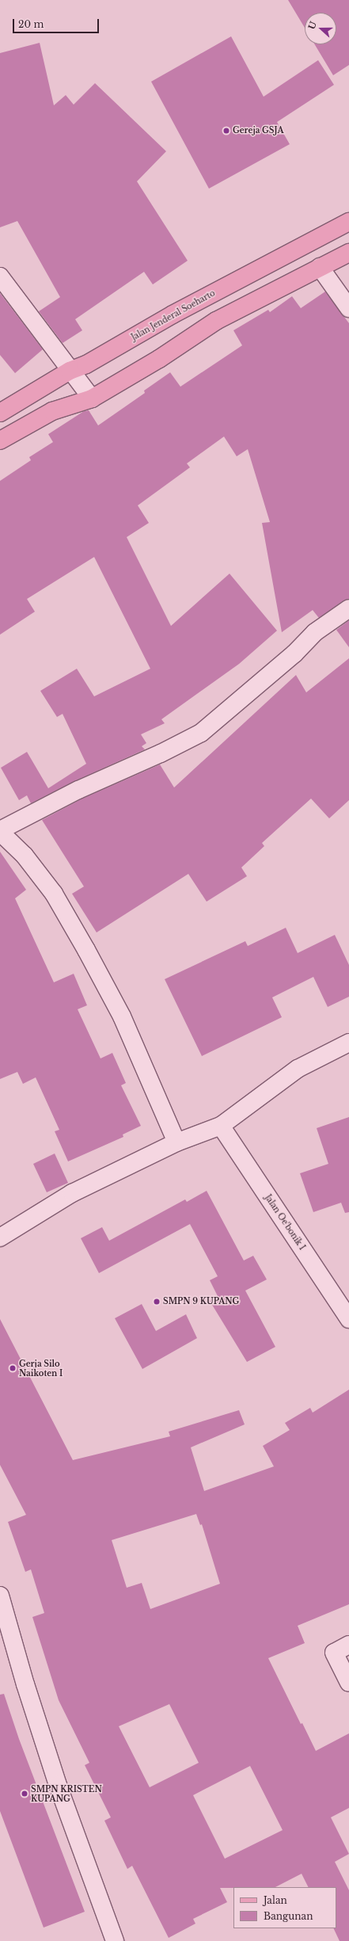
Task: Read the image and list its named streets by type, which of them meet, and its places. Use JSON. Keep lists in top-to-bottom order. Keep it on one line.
{"streets":{"main road":["Jalan Jenderal Soeharto"],"street":["Jalan Oe'bonik I"]},"places":["Gereja GSJA","SMPN 9 KUPANG","Gerja Silo Naikoten I","SMPN KRISTEN KUPANG"],"legend":["Jalan","Bangunan"],"scale_bar":"20 m","north":"left"}
